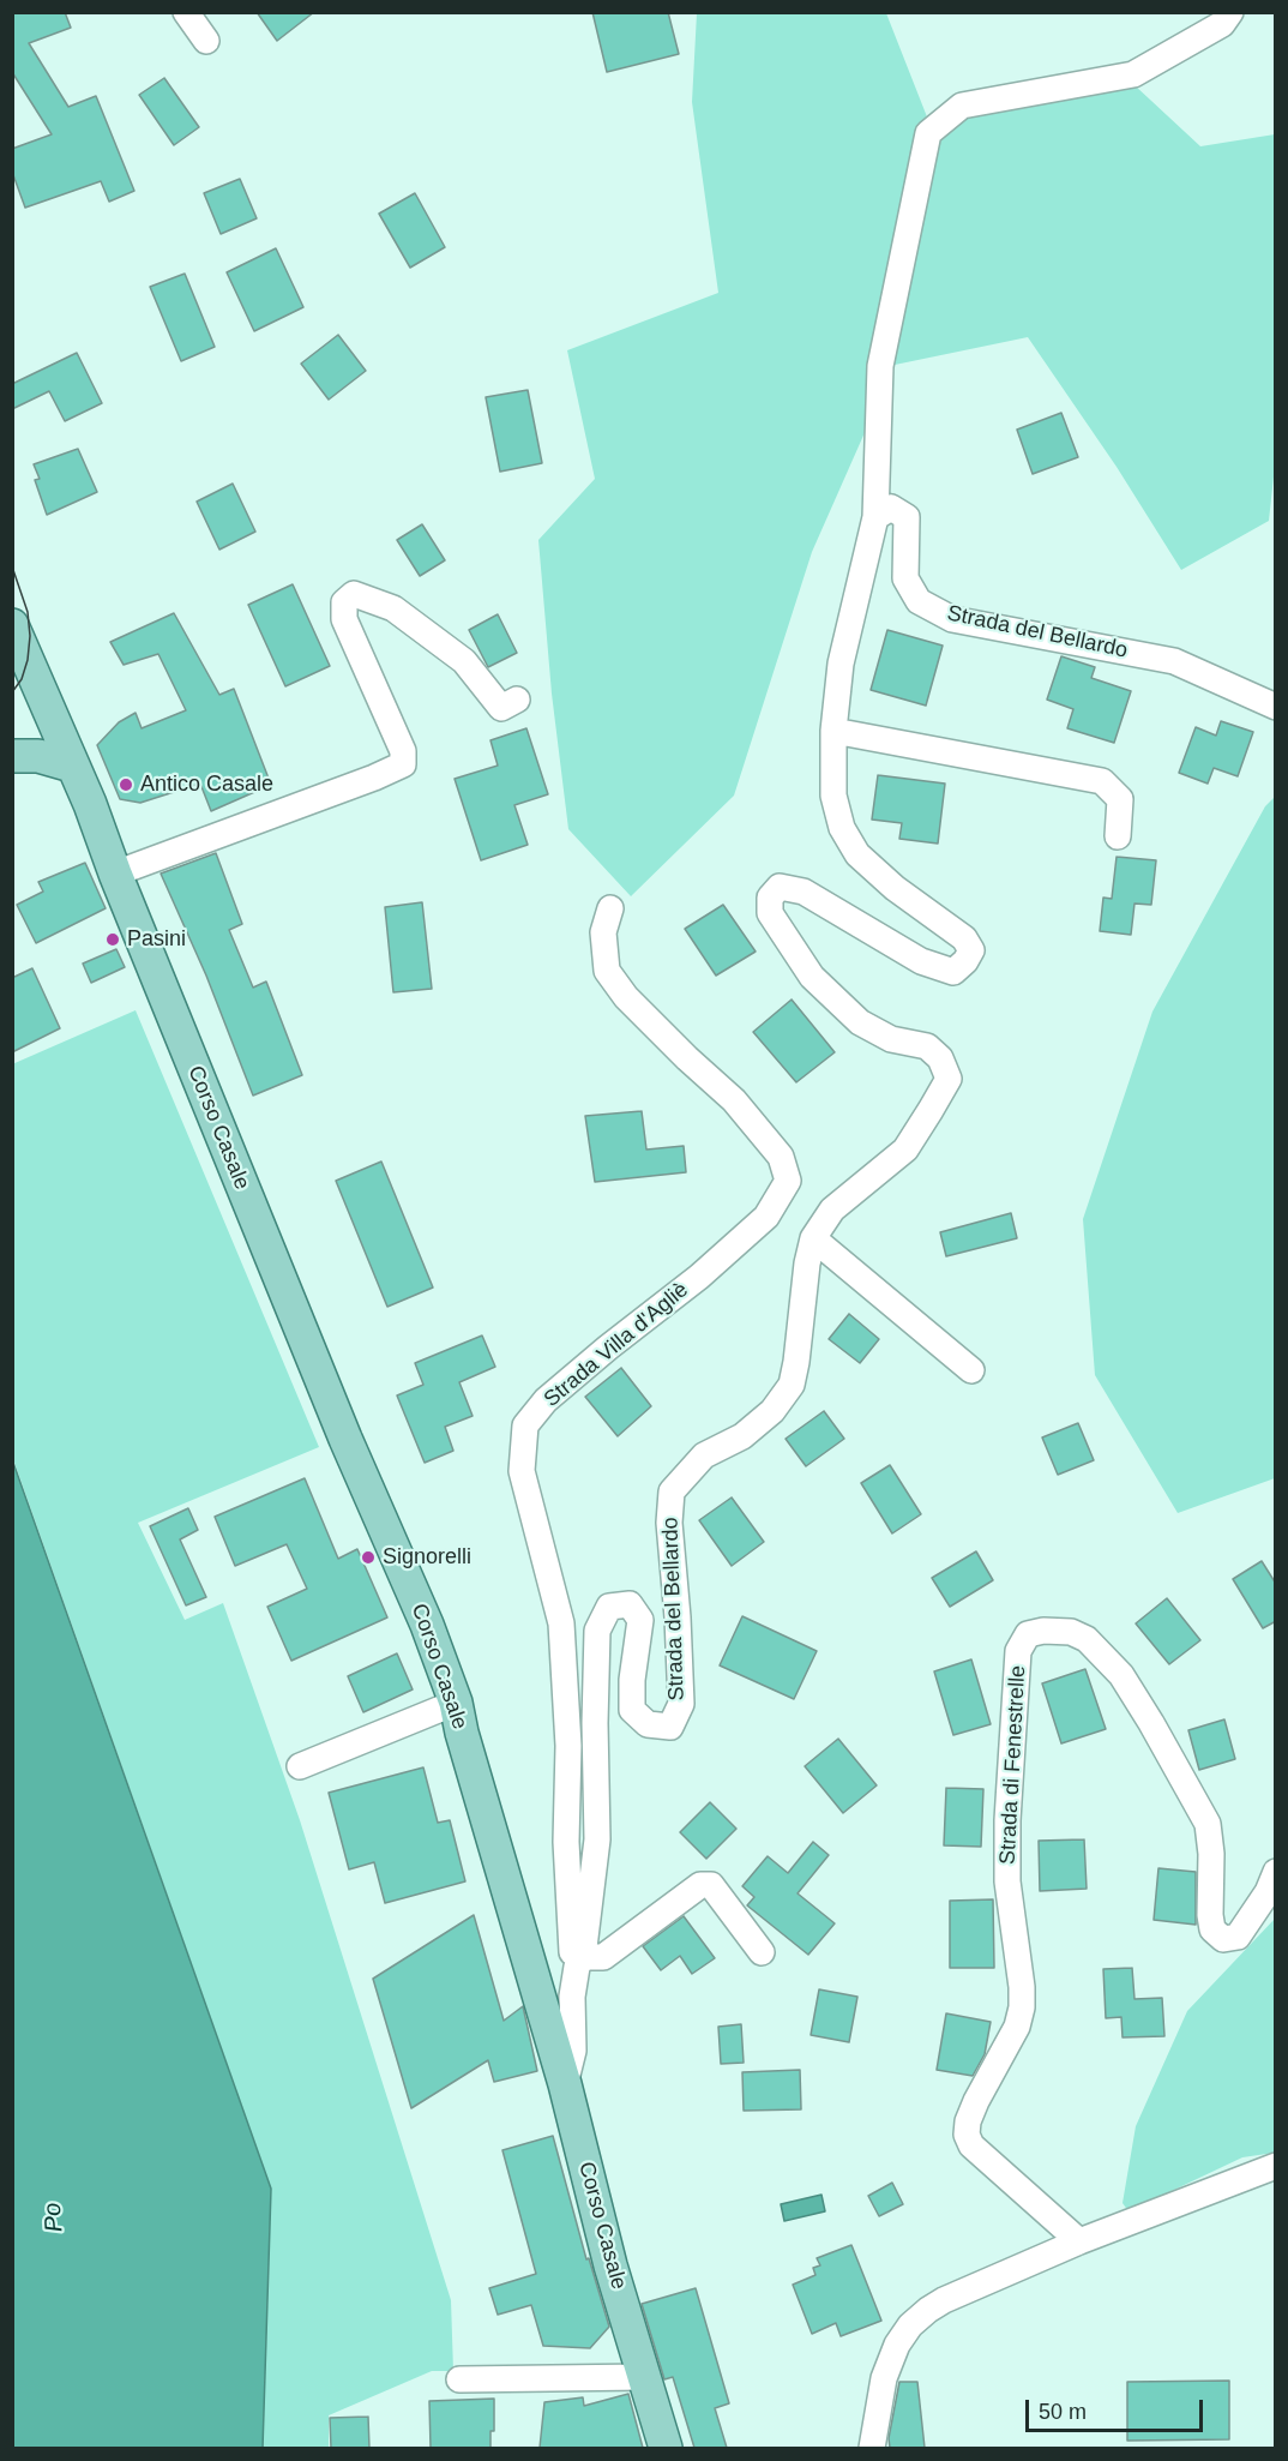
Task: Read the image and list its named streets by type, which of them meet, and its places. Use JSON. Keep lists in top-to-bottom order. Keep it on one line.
{"streets":{"main road":["Corso Casale"],"street":["Strada del Bellardo","Strada Villa d'Agliè","Strada di Fenestrelle"]},"crossings":[["Strada del Bellardo","Corso Casale"],["Strada del Bellardo","Strada Villa d'Agliè"]],"water":["Po"],"places":["Antico Casale","Pasini","Signorelli"],"scale_bar":"50 m"}
